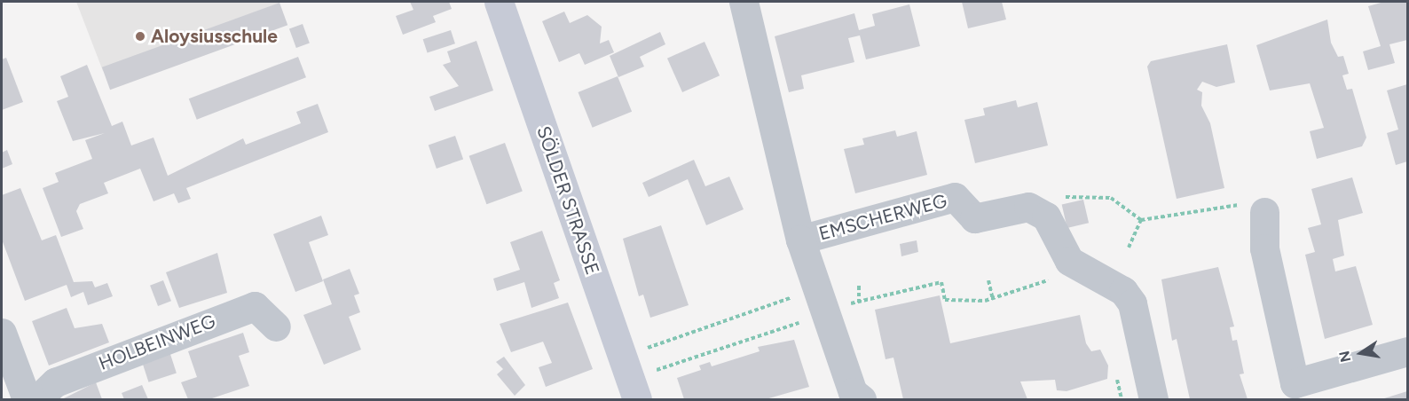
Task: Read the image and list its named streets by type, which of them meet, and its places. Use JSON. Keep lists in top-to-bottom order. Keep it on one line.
{"streets":{"street":["SÖLDER STRASSE","EMSCHERWEG","HOLBEINWEG"]},"places":["Aloysiusschule"],"north":"left"}
